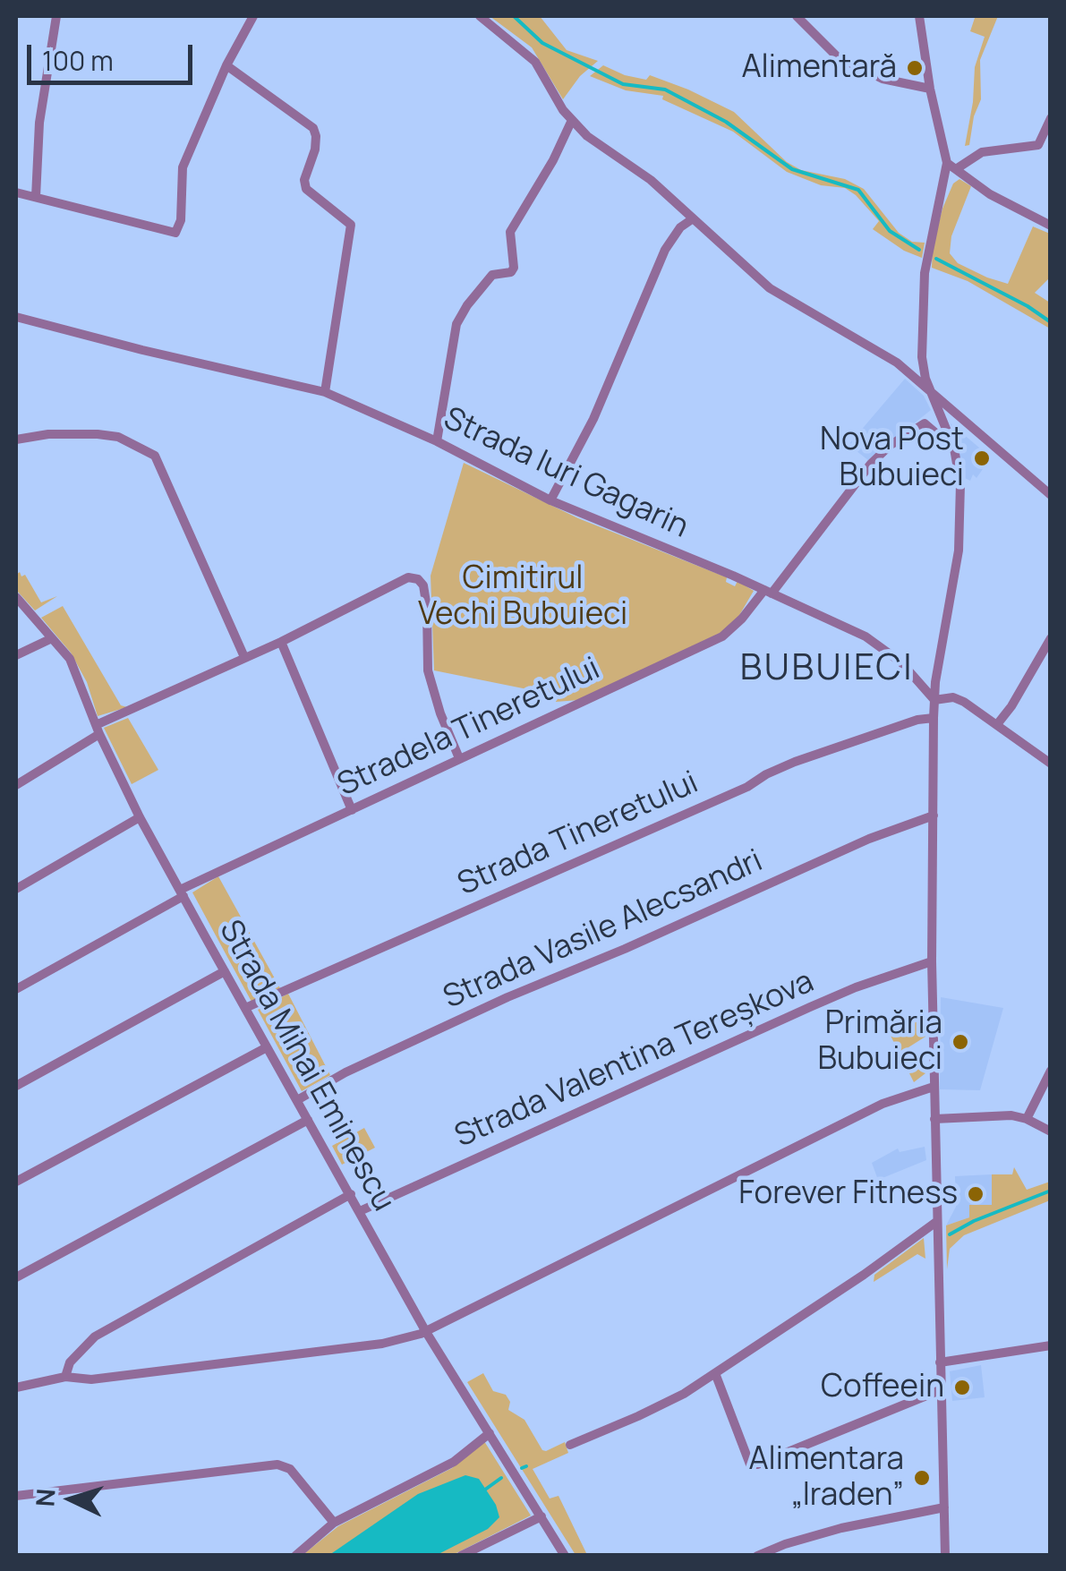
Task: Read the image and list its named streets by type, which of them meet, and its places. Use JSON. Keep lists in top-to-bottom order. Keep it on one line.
{"streets":{"street":["Strada Iuri Gagarin","Stradela Tineretului","Strada Tineretului","Strada Vasile Alecsandri","Strada Valentina Tereșkova","Strada Mihai Eminescu"]},"crossings":[["Strada Iuri Gagarin","Stradela Tineretului"],["Stradela Tineretului","Strada Mihai Eminescu"],["Strada Tineretului","Strada Mihai Eminescu"],["Strada Vasile Alecsandri","Strada Mihai Eminescu"],["Strada Valentina Tereșkova","Strada Mihai Eminescu"]],"districts":["BUBUIECI"],"parks":["Cimitirul Vechi Bubuieci"],"places":["Alimentară","Nova Post Bubuieci","Primăria Bubuieci","Forever Fitness","Coffeein","Alimentara „Iraden”"],"scale_bar":"100 m","north":"left"}
